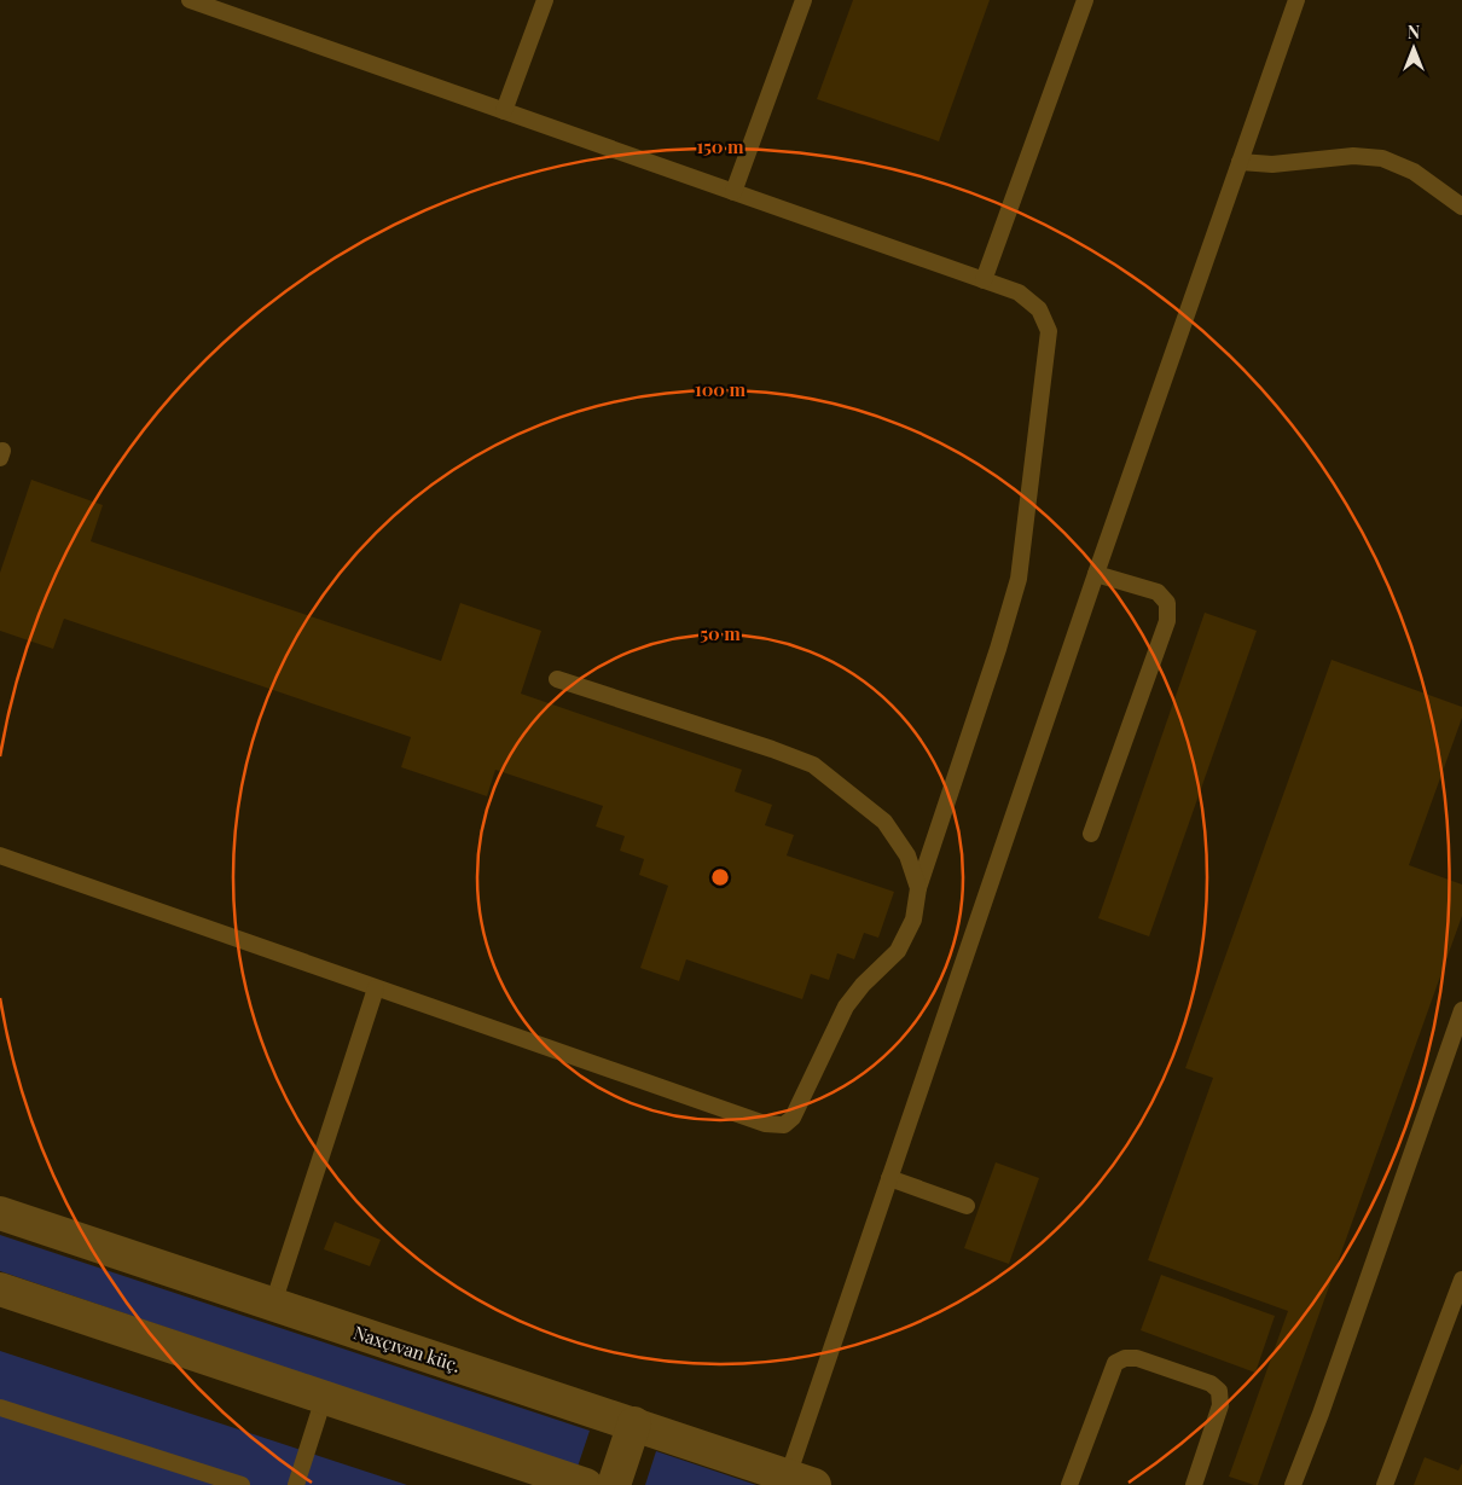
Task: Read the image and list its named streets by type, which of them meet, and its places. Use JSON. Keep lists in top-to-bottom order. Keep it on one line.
{"streets":{"street":["Naxçıvan küç."]},"north":"top","rings":["150 m","100 m","50 m"]}
